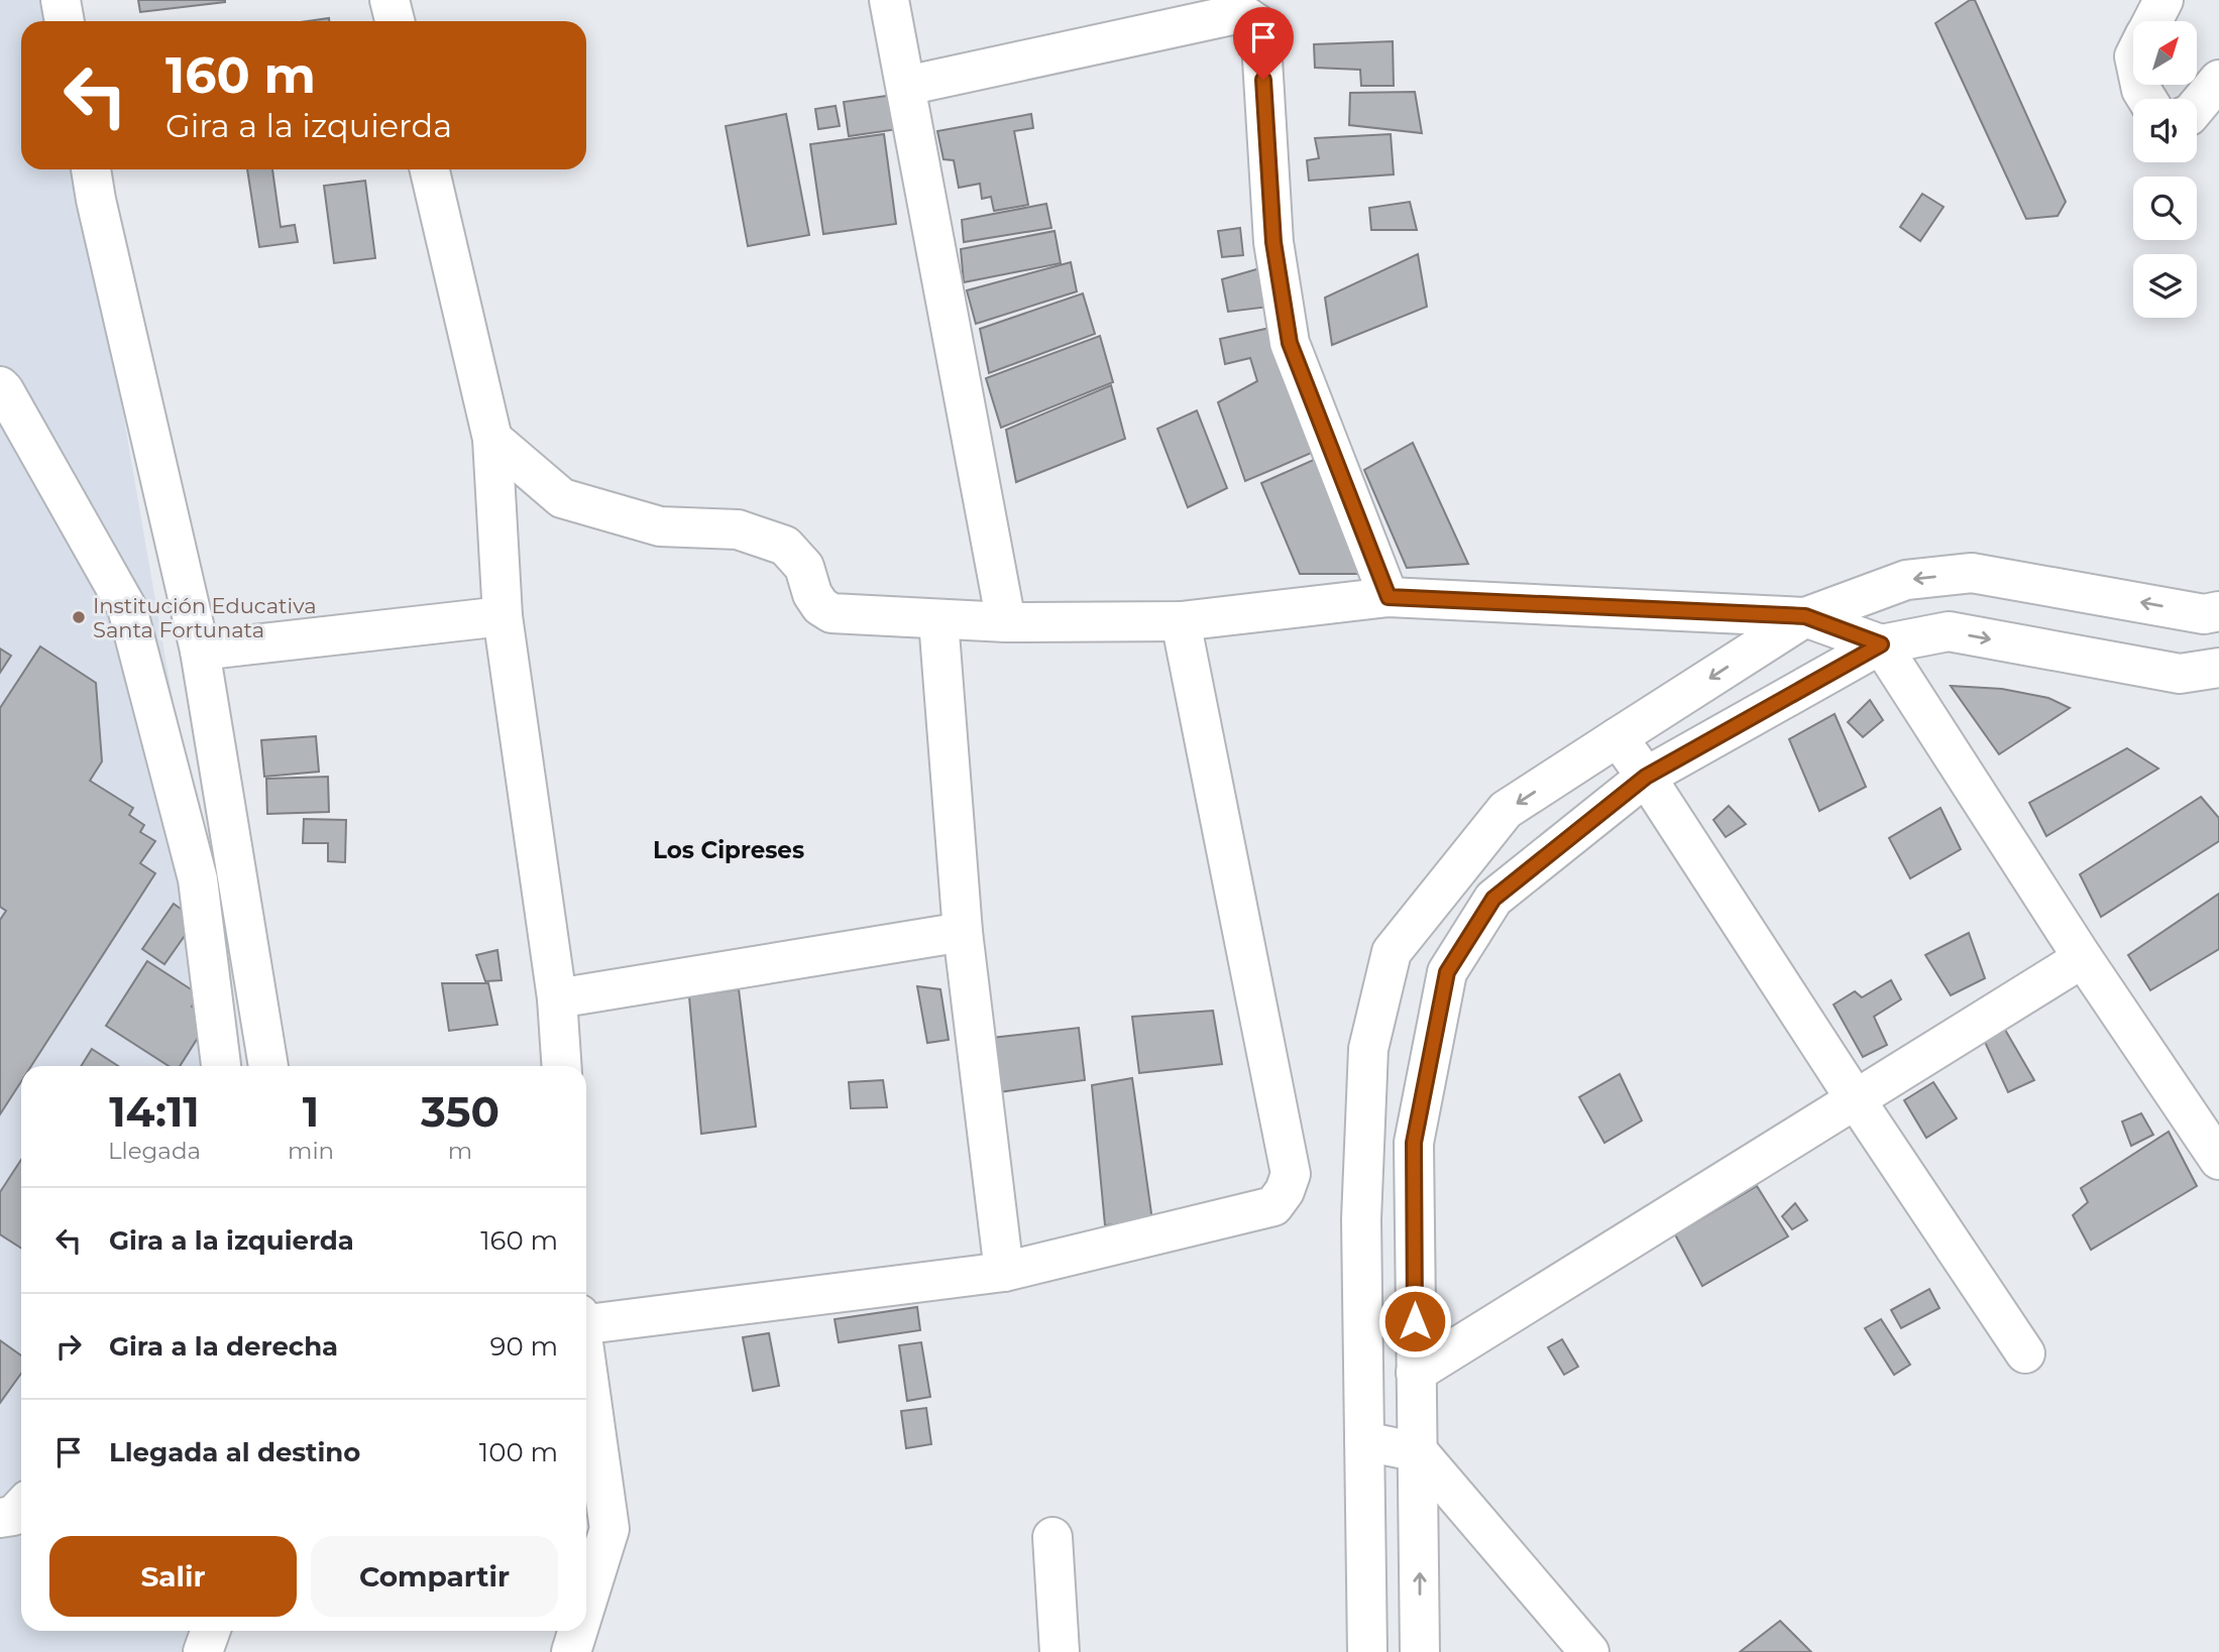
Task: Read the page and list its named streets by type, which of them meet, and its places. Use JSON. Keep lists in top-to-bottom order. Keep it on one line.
{"districts":["Los Cipreses"],"places":["Institución Educativa Santa Fortunata"],"north":"top right","page":{"turn":["160 m","Gira a la izquierda"],"eta":["14:11","Llegada","1","min","350","m"],"list":[{"name":"Gira a la izquierda","value":"160 m"},{"name":"Gira a la derecha","value":"90 m"},{"name":"Llegada al destino","value":"100 m"}],"buttons":["Salir","Compartir"]}}
